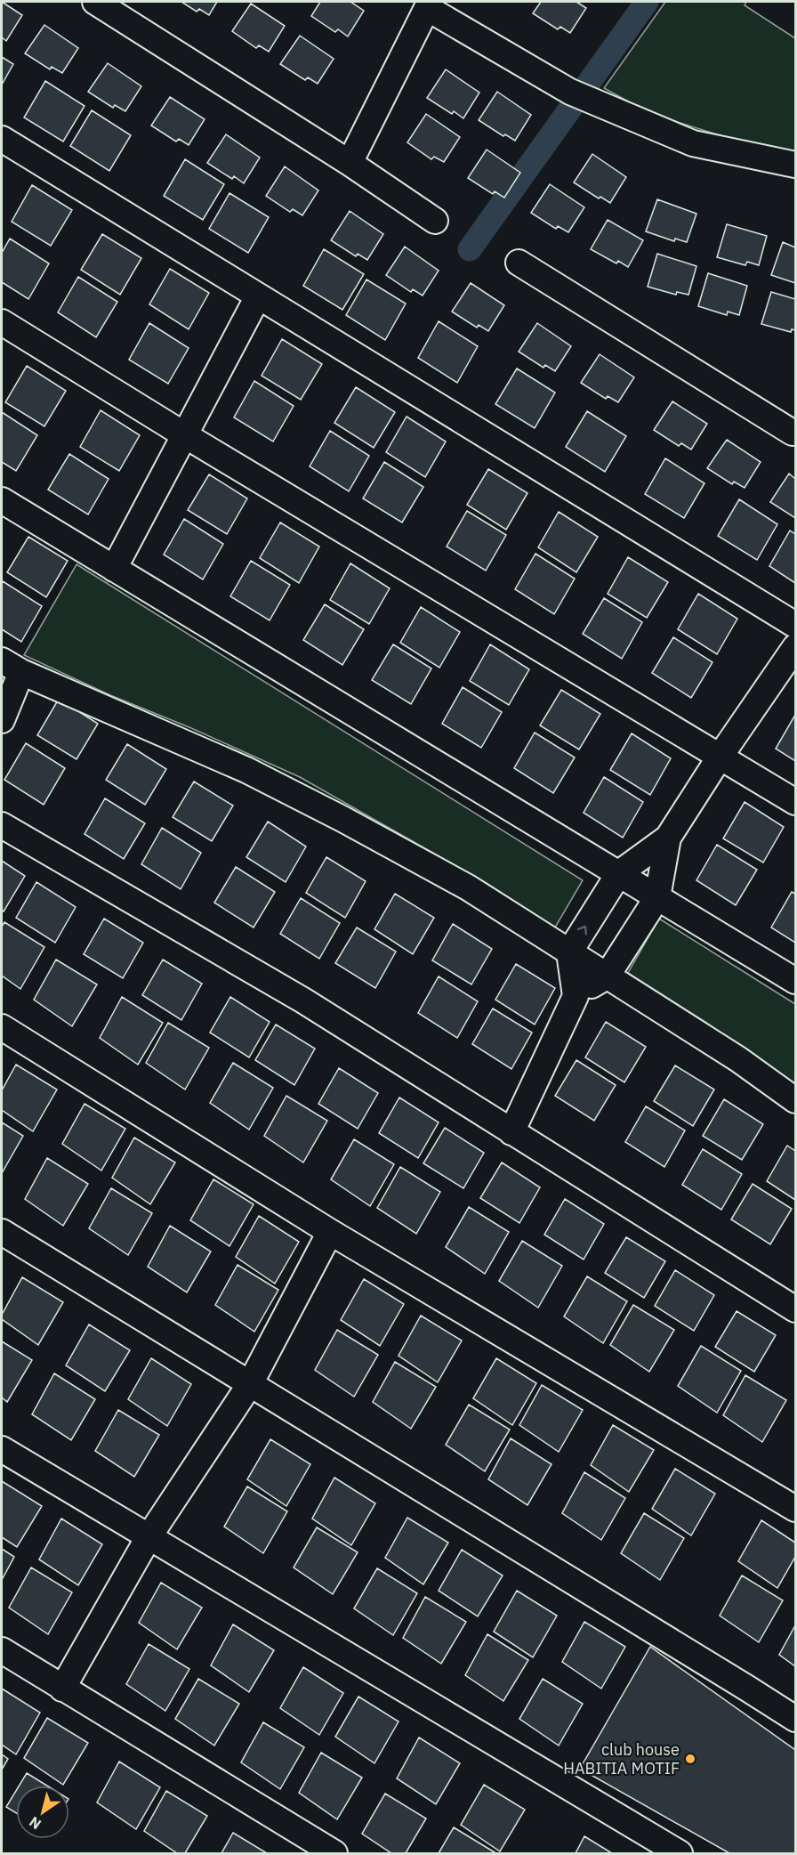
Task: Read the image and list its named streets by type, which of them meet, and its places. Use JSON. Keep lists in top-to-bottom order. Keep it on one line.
{"places":["club house HABITIA MOTIF"],"north":"bottom left"}
